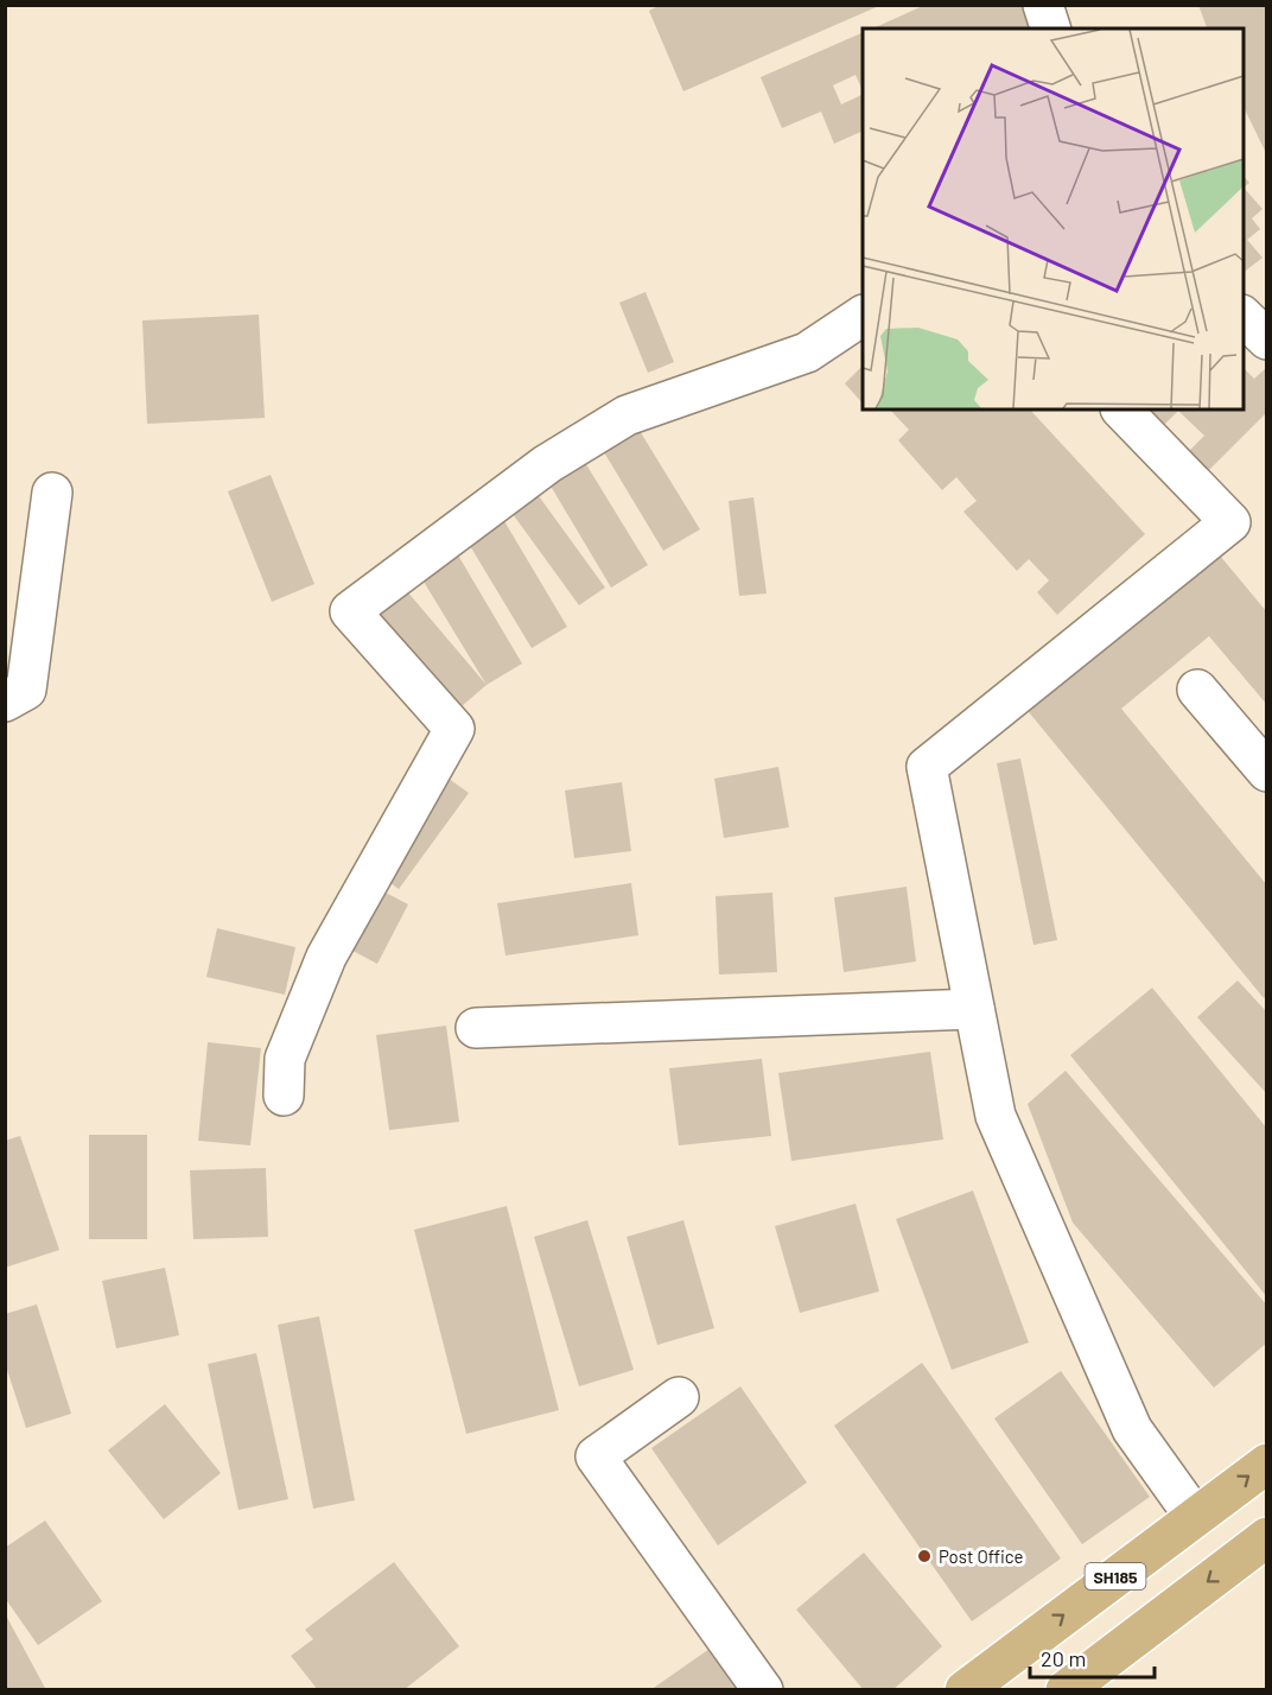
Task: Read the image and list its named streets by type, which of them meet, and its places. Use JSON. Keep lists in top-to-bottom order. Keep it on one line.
{"streets":{"main road":["SH185"]},"places":["Post Office"],"scale_bar":"20 m"}
